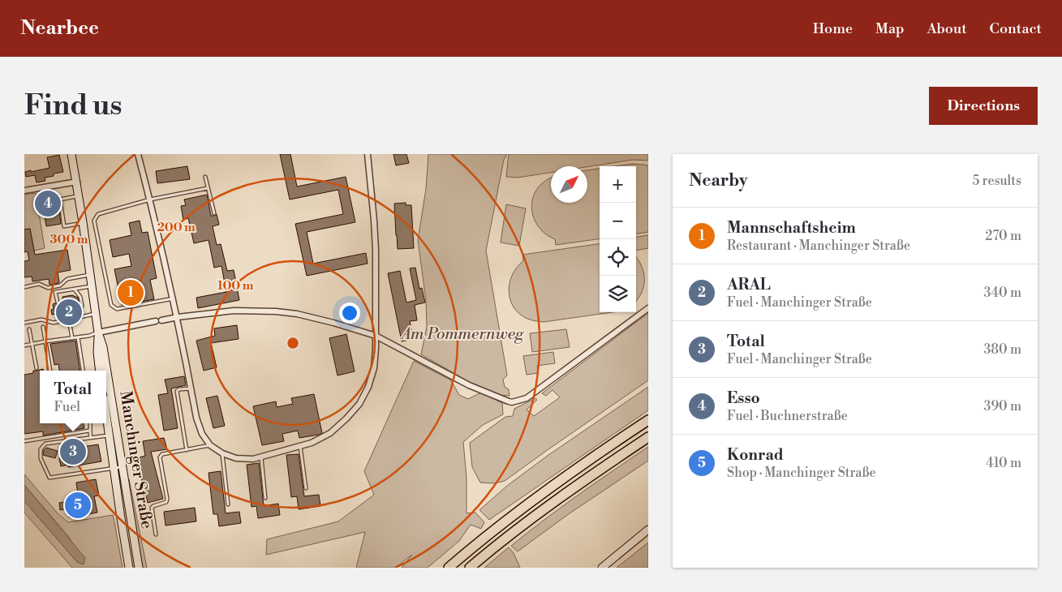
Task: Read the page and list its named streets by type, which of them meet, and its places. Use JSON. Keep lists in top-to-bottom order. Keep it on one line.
{"streets":{"main road":["Manchinger Straße"]},"parks":["Am Pommernweg"],"north":"top right","page":{"header":"Nearbee","nav":["Home","Map","About","Contact"],"buttons":"Directions","title":"Find us","heading":["Nearby","5 results"],"map_buttons":["+","−"],"pins":["4","1","2","3","5"],"list":[{"mark":"1","name":"Mannschaftsheim","note":"Restaurant · Manchinger Straße","value":"270 m"},{"mark":"2","name":"ARAL","note":"Fuel · Manchinger Straße","value":"340 m"},{"mark":"3","name":"Total","note":"Fuel · Manchinger Straße","value":"380 m"},{"mark":"4","name":"Esso","note":"Fuel · Buchnerstraße","value":"390 m"},{"mark":"5","name":"Konrad","note":"Shop · Manchinger Straße","value":"410 m"}],"popup":["Total","Fuel"]},"rings":["200 m","300 m","100 m"]}
